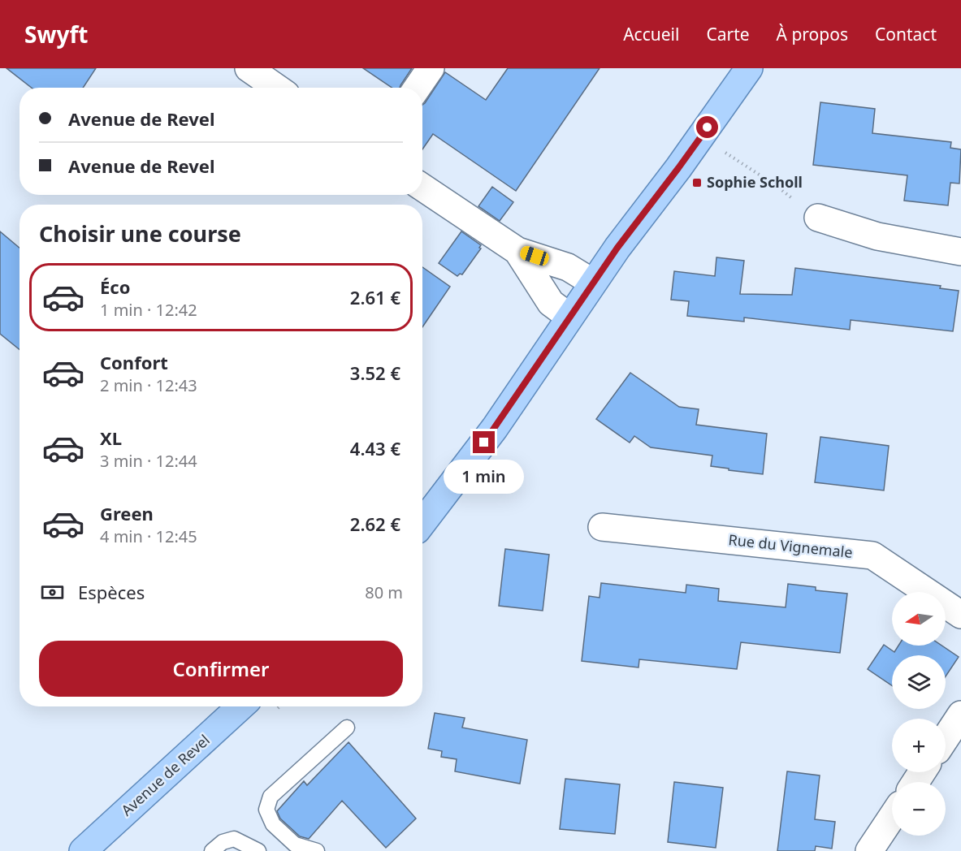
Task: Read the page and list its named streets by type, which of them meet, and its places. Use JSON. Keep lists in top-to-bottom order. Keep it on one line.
{"streets":{"main road":["Avenue de Revel"],"street":["Rue du Vignemale"]},"places":{"transit":["Sophie Scholl"]},"north":"left","page":{"header":"Swyft","nav":["Accueil","Carte","À propos","Contact"],"banner":["Avenue de Revel","Avenue de Revel"],"heading":"Choisir une course","list":[{"name":"Éco","note":"1 min · 12:42","value":"2.61 €"},{"name":"Confort","note":"2 min · 12:43","value":"3.52 €"},{"name":"XL","note":"3 min · 12:44","value":"4.43 €"},{"name":"Green","note":"4 min · 12:45","value":"2.62 €"}],"bubble":"1 min","pay":["Espèces","80 m"],"map_buttons":["+","−"],"buttons":"Confirmer"}}
